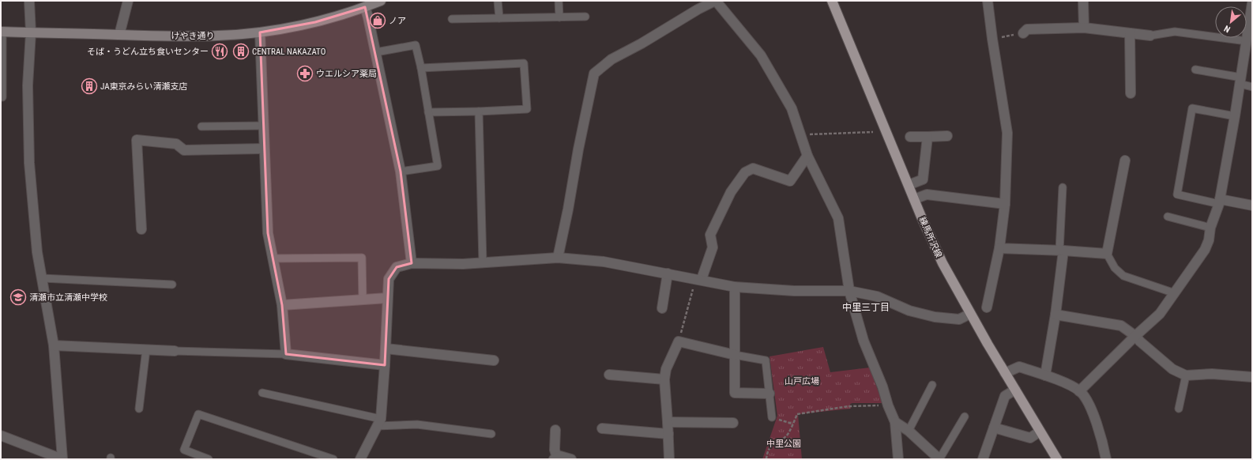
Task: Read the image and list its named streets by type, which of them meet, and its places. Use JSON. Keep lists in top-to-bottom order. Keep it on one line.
{"streets":{"main road":["練馬所沢線"],"street":["けやき通り"]},"districts":["中里三丁目"],"parks":["山戸広場","中里公園"],"places":{"shop":["ノア"],"restaurant":["そば・うどん立ち食いセンター"],"building":["CENTRAL NAKAZATO","JA東京みらい清瀬支店"],"pharmacy":["ウエルシア薬局"],"school or university":["清瀬市立清瀬中学校"]},"north":"bottom left"}
